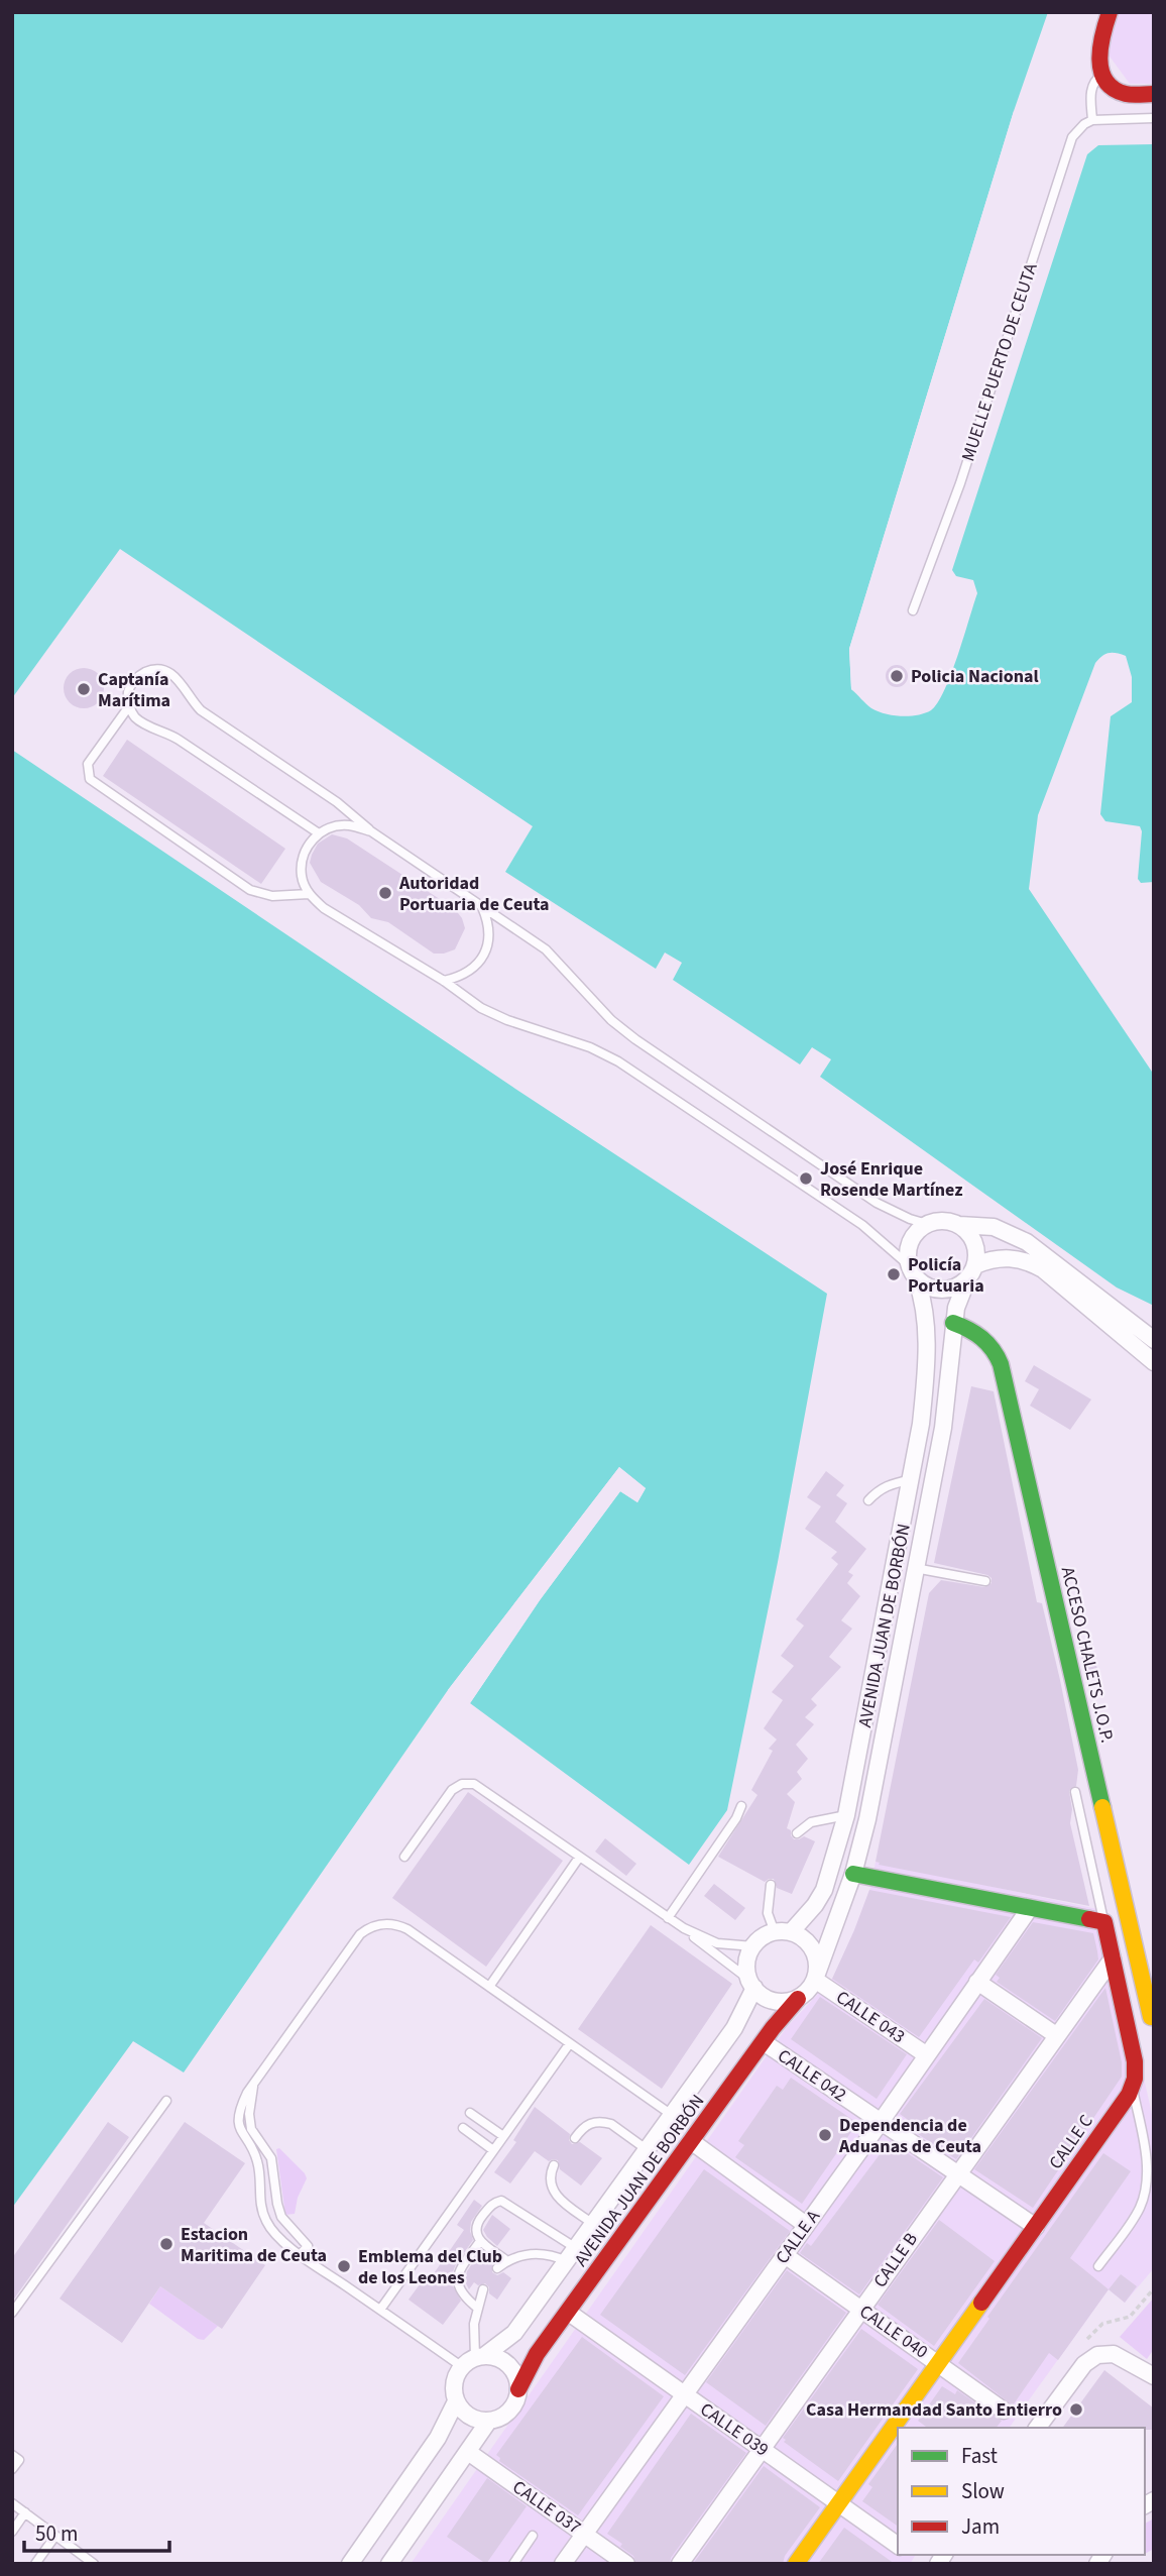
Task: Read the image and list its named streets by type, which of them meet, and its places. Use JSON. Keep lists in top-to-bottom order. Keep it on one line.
{"streets":{"street":["AVENIDA JUAN DE BORBÓN","ACCESO CHALETS J.O.P.","CALLE 043","CALLE 042","CALLE C","CALLE A","CALLE B","CALLE 040","CALLE 039","CALLE 037"],"lane":["MUELLE PUERTO DE CEUTA"]},"crossings":[["AVENIDA JUAN DE BORBÓN","ACCESO CHALETS J.O.P."],["AVENIDA JUAN DE BORBÓN","CALLE 043"],["AVENIDA JUAN DE BORBÓN","CALLE 042"],["AVENIDA JUAN DE BORBÓN","CALLE 039"],["CALLE 043","CALLE A"],["CALLE 042","CALLE C"],["CALLE 042","CALLE A"],["CALLE 042","CALLE B"],["CALLE C","CALLE 040"],["CALLE C","CALLE 039"],["CALLE A","CALLE 040"],["CALLE A","CALLE 039"],["CALLE A","CALLE 037"],["CALLE B","CALLE 040"],["CALLE B","CALLE 039"]],"places":["Policia Nacional","Captanía Marítima","Autoridad Portuaria de Ceuta","José Enrique Rosende Martínez","Policía Portuaria","Dependencia de Aduanas de Ceuta","Estacion Maritima de Ceuta","Emblema del Club de los Leones","Casa Hermandad Santo Entierro"],"legend":["Fast","Slow","Jam"],"scale_bar":"50 m"}
